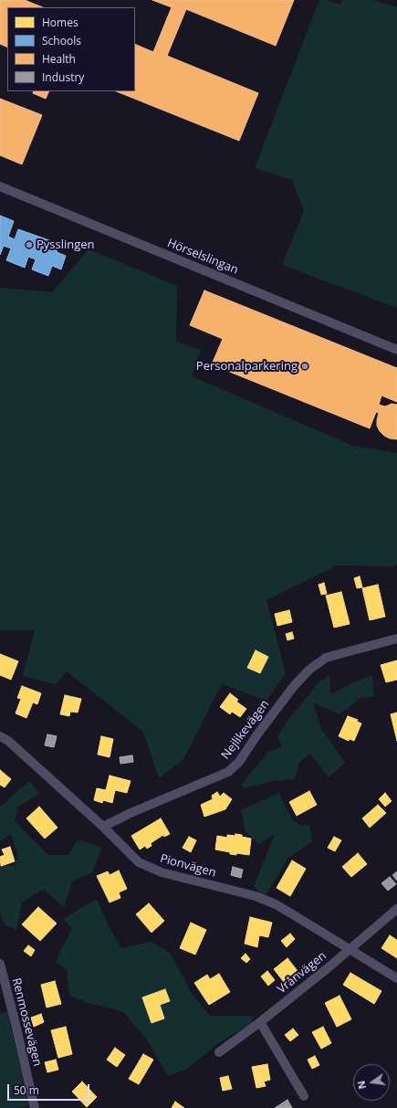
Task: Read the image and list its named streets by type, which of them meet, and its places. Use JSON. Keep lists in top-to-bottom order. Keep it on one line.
{"streets":{"street":["Hörselslingan","Nejlikevägen","Pionvägen","Vrånvägen","Renmossevägen"]},"crossings":[["Nejlikevägen","Pionvägen"],["Pionvägen","Vrånvägen"]],"places":["Pysslingen","Personalparkering"],"legend":["Homes","Schools","Health","Industry"],"scale_bar":"50 m","north":"left"}
